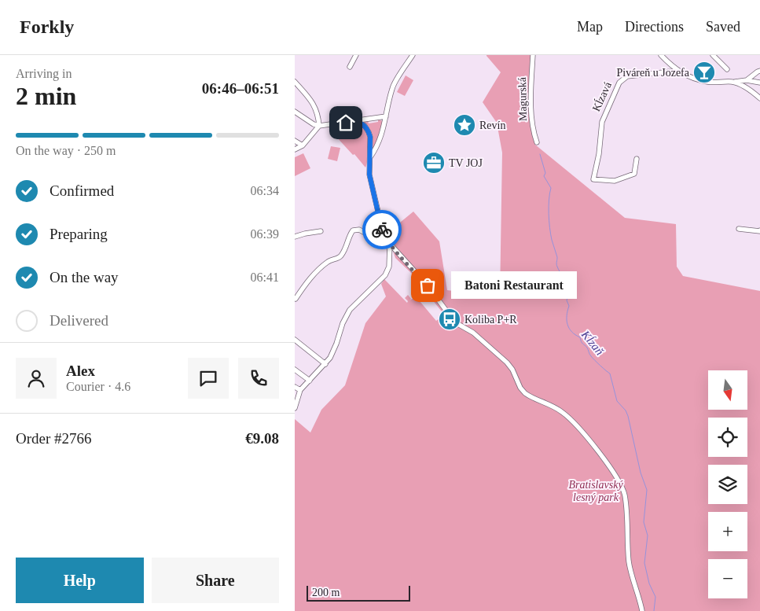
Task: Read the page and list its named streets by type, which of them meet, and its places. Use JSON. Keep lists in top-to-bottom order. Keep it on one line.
{"streets":{"street":["Kĺzavá","Magurská"]},"water":["Kĺzaň"],"parks":["Bratislavský lesný park"],"places":{"bar":["Piváreň u Jozefa"],"place":["Revín"],"office":["TV JOJ"],"other":["Batoni Restaurant"],"bus stop":["Koliba P+R"]},"scale_bar":"200 m","north":"bottom","page":{"header":"Forkly","nav":["Map","Directions","Saved"],"heading":["2 min","Arriving in","06:46–06:51"],"panel":["Alex","Courier · 4.6","Order #2766","€9.08"],"bar":"On the way · 250 m","list":[["Confirmed","06:34"],["Preparing","06:39"],["On the way","06:41"],"Delivered"],"bubble":"Batoni Restaurant","map_buttons":["+","−"],"buttons":["Help","Share"],"scale":"200 m"}}
